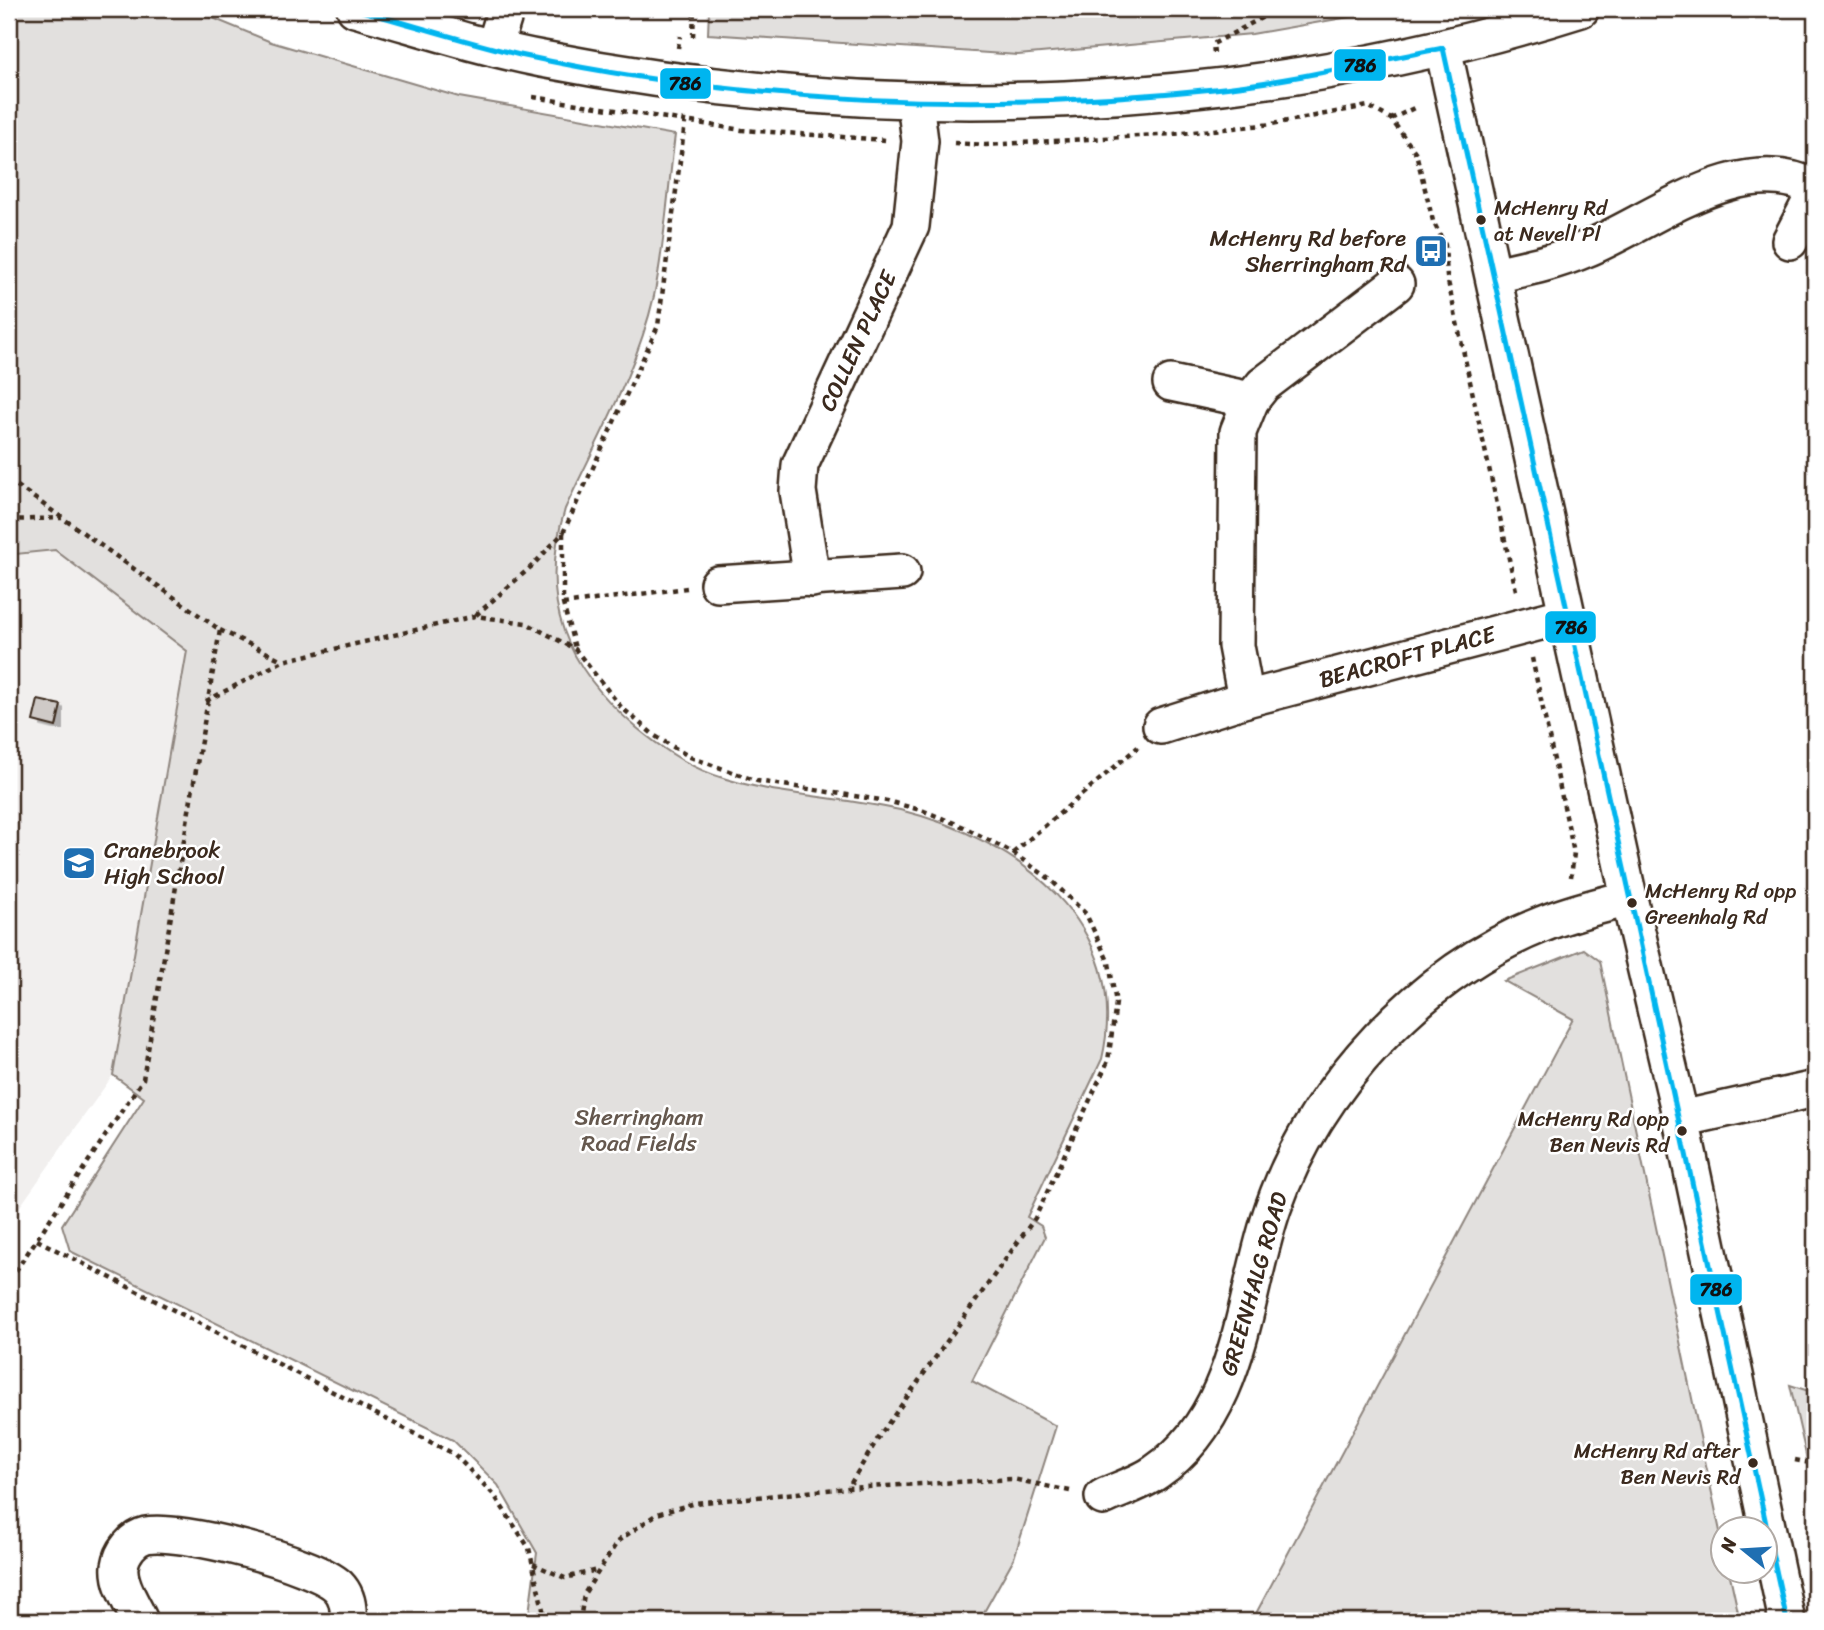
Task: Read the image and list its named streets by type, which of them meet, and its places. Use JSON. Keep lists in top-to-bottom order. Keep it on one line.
{"streets":{"street":["COLLEN PLACE","BEACROFT PLACE","GREENHALG ROAD"]},"parks":["Sherringham Road Fields"],"places":{"other":["McHenry Rd at Nevell Pl","McHenry Rd opp Greenhalg Rd","McHenry Rd opp Ben Nevis Rd","McHenry Rd after Ben Nevis Rd"],"bus stop":["McHenry Rd before Sherringham Rd"],"school or university":["Cranebrook High School"]},"lines":["transit line 786"],"north":"left"}
